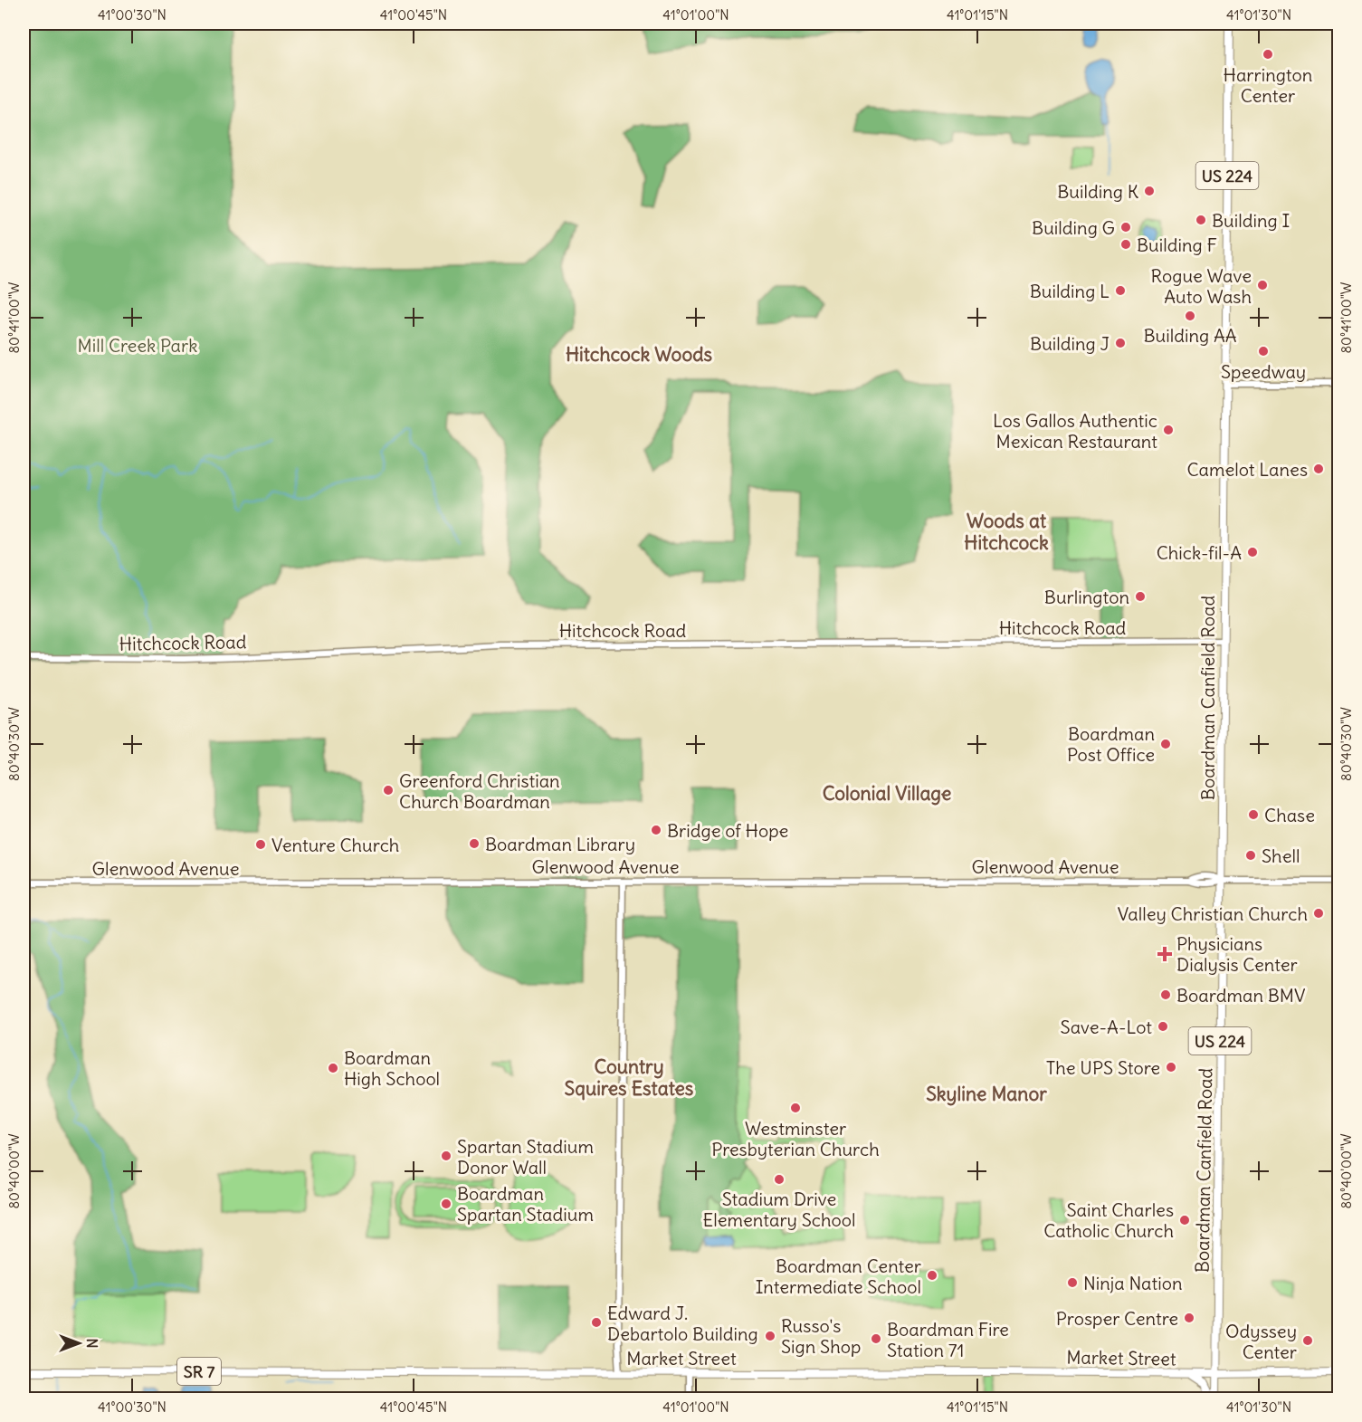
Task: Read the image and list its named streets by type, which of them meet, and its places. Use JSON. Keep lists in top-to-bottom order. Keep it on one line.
{"streets":{"main road":["US 224","Boardman Canfield Road","Market Street","SR 7"],"street":["Hitchcock Road","Glenwood Avenue"]},"crossings":[["US 224","Boardman Canfield Road"],["US 224","Market Street"],["Hitchcock Road","Boardman Canfield Road"],["Boardman Canfield Road","Glenwood Avenue"],["Boardman Canfield Road","Market Street"]],"districts":["Hitchcock Woods","Woods at Hitchcock","Colonial Village","Country Squires Estates","Skyline Manor"],"parks":["Mill Creek Park"],"places":{"other":["Harrington Center","Building K","Building I","Building G","Building F","Rogue Wave Auto Wash","Building L","Building AA","Building J","Speedway","Los Gallos Authentic Mexican Restaurant","Camelot Lanes","Chick-fil-A","Burlington","Boardman Post Office","Greenford Christian Church Boardman","Chase","Bridge of Hope","Boardman Library","Venture Church","Shell","Valley Christian Church","Boardman BMV","Save-A-Lot","The UPS Store","Boardman High School","Westminster Presbyterian Church","Spartan Stadium Donor Wall","Stadium Drive Elementary School","Boardman Spartan Stadium","Saint Charles Catholic Church","Boardman Center Intermediate School","Ninja Nation","Prosper Centre","Edward J. Debartolo Building","Russo's Sign Shop","Boardman Fire Station 71","Odyssey Center"],"health":["Physicians Dialysis Center"]},"north":"right","coordinates":["41°00'30\"N","41°00'45\"N","41°01'00\"N","41°01'15\"N","41°01'30\"N","80°41'00\"W","80°40'30\"W","80°40'00\"W"]}
